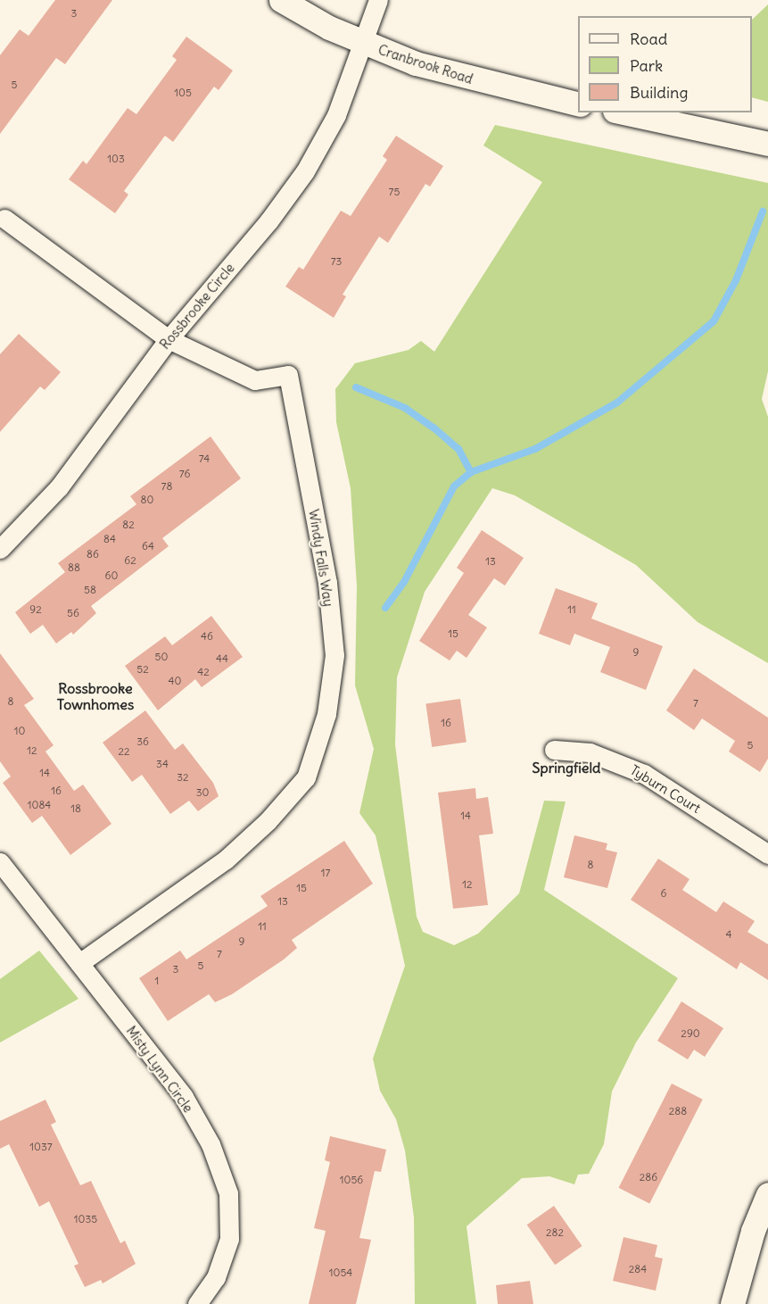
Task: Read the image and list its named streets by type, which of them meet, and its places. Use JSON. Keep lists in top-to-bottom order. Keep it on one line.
{"streets":{"street":["Cranbrook Road","Rossbrooke Circle","Windy Falls Way","Tyburn Court","Misty Lynn Circle"]},"crossings":[["Cranbrook Road","Rossbrooke Circle"],["Rossbrooke Circle","Windy Falls Way"],["Windy Falls Way","Misty Lynn Circle"]],"districts":["Rossbrooke Townhomes","Springfield"],"house_numbers":["3","5","105","103","75","73","74","76","78","80","82","84","64","86","62","13","88","60","58","92","11","56","15","46","9","50","44","52","42","40","8","7","16","10","36","5","12","22","34","14","32","16","30","1084","18","14","8","17","12","15","6","13","11","4","9","7","5","3","1","290","288","1037","286","1056","1035","282","284","1054"],"legend":["Road","Park","Building"]}
